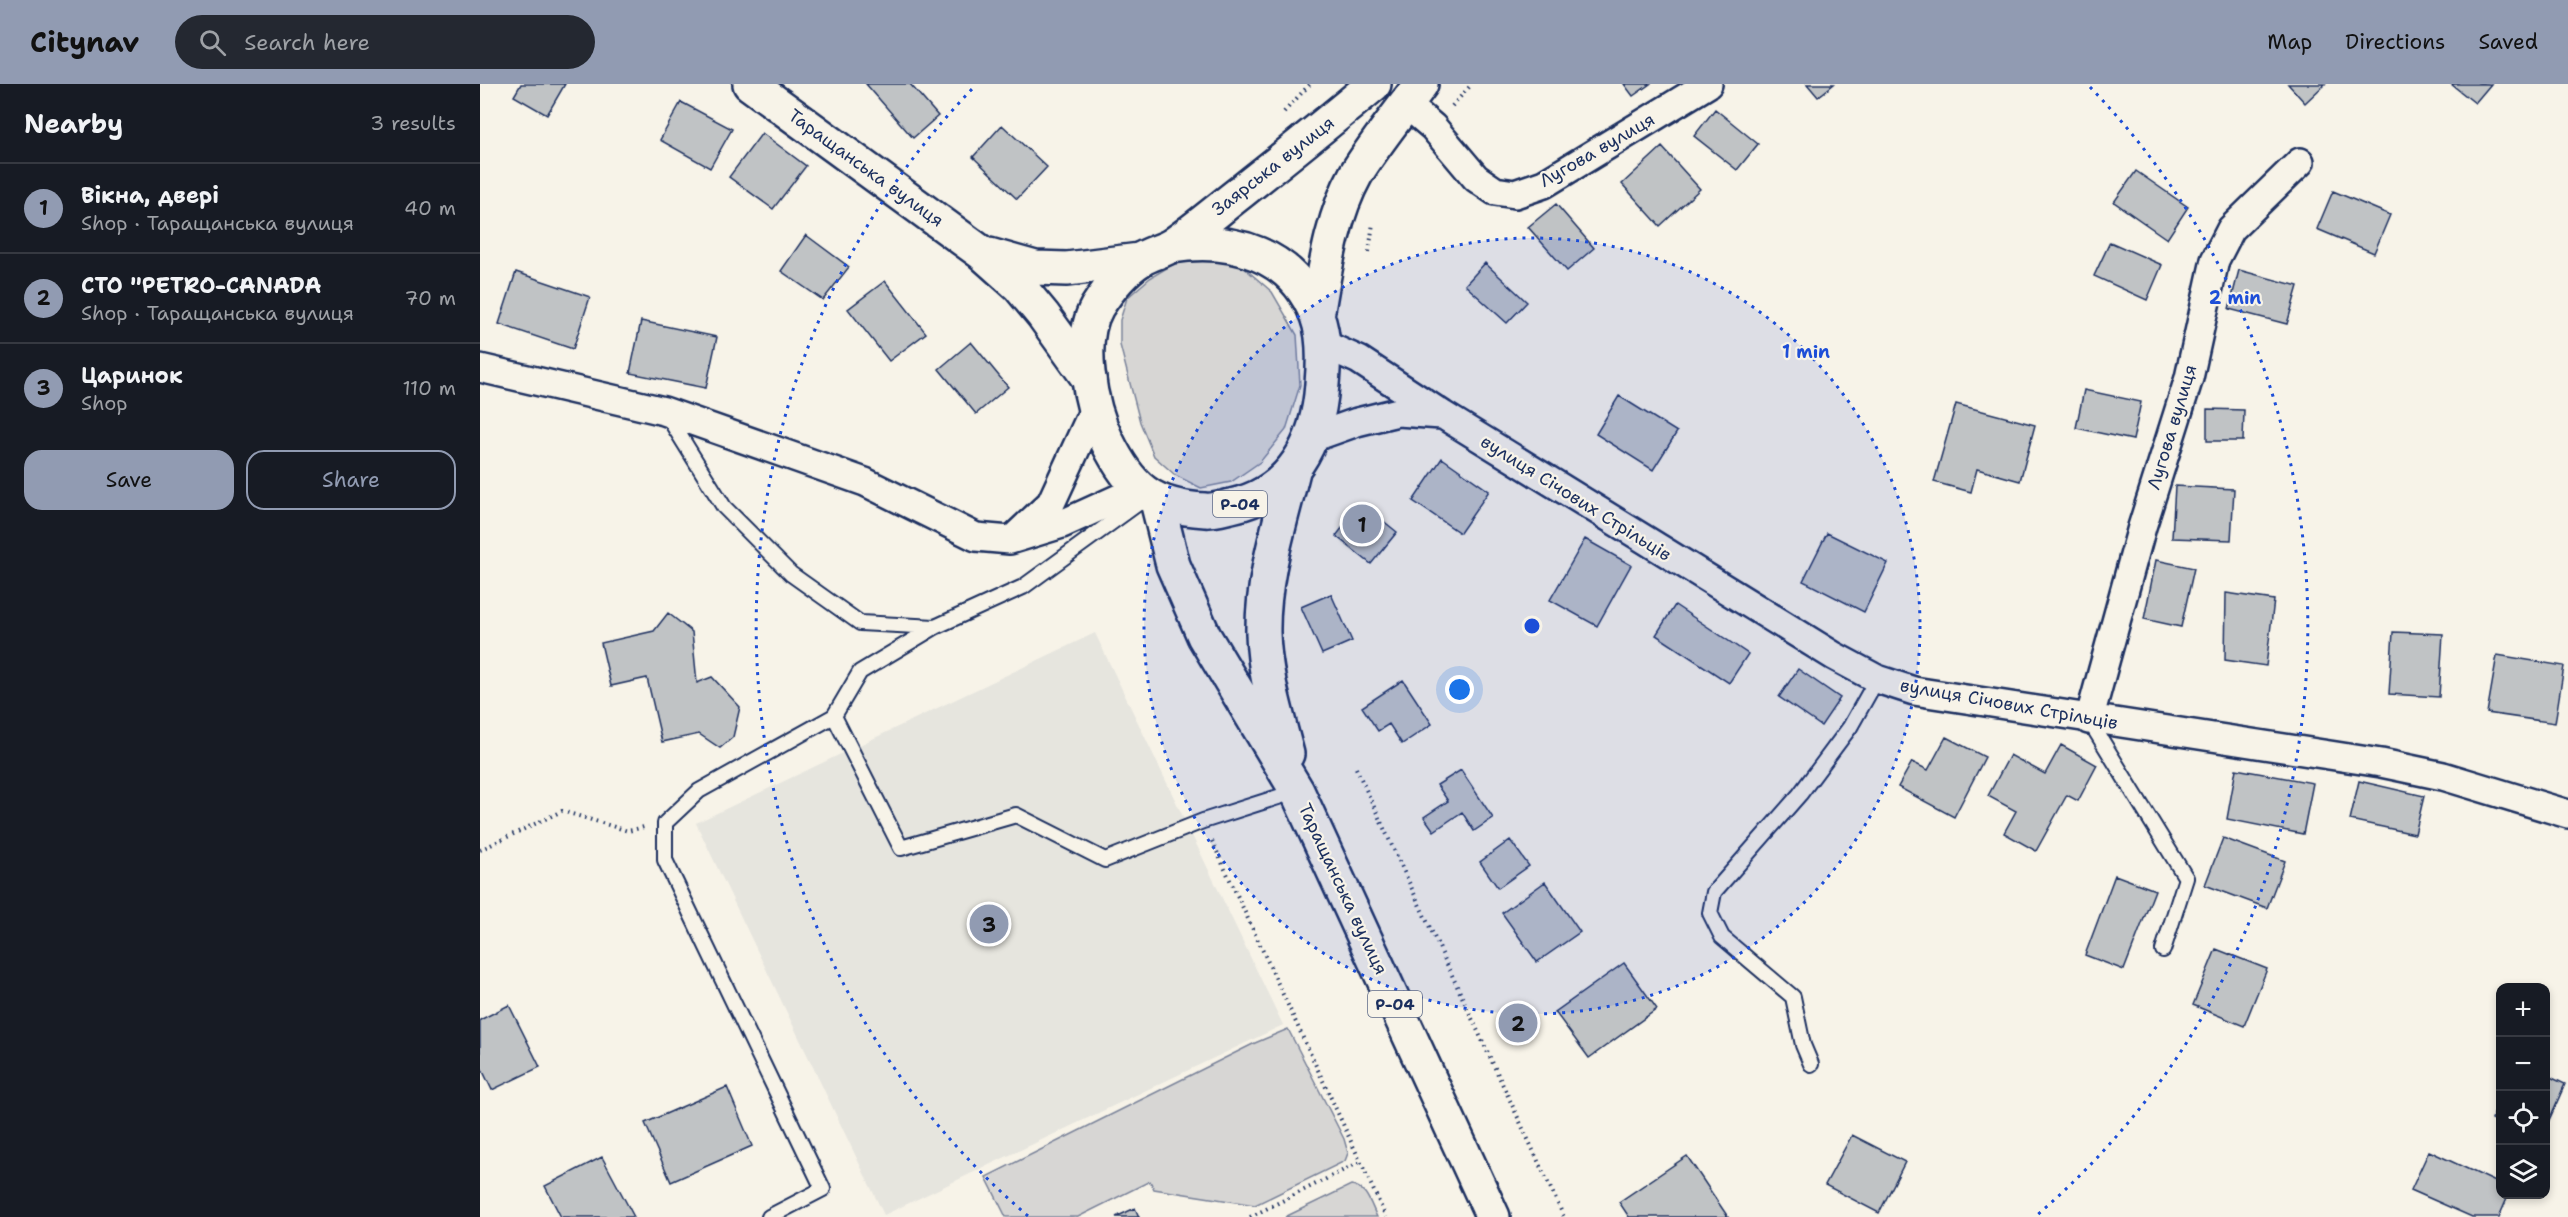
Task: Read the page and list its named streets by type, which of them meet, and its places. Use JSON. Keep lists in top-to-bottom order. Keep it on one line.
{"streets":{"main road":["Заярська вулиця","Таращанська вулиця","Р-04"],"street":["Лугова вулиця","вулиця Січових Стрільців"]},"crossings":[["Лугова вулиця","вулиця Січових Стрільців"],["Лугова вулиця","Р-04"],["Заярська вулиця","Р-04"],["Таращанська вулиця","Р-04"],["вулиця Січових Стрільців","Р-04"]],"page":{"header":"Citynav","search":"Search here","nav":["Map","Directions","Saved"],"heading":["Nearby","3 results"],"list":[{"mark":"1","name":"Вікна, двері","note":"Shop · Таращанська вулиця","value":"40 m"},{"mark":"2","name":"СТО \"PETRO-CANADA","note":"Shop · Таращанська вулиця","value":"70 m"},{"mark":"3","name":"Царинок","note":"Shop","value":"110 m"}],"buttons":["Save","Share"],"pins":["1","3","2"],"map_buttons":["+","−"]},"rings":["2 min","1 min"]}
